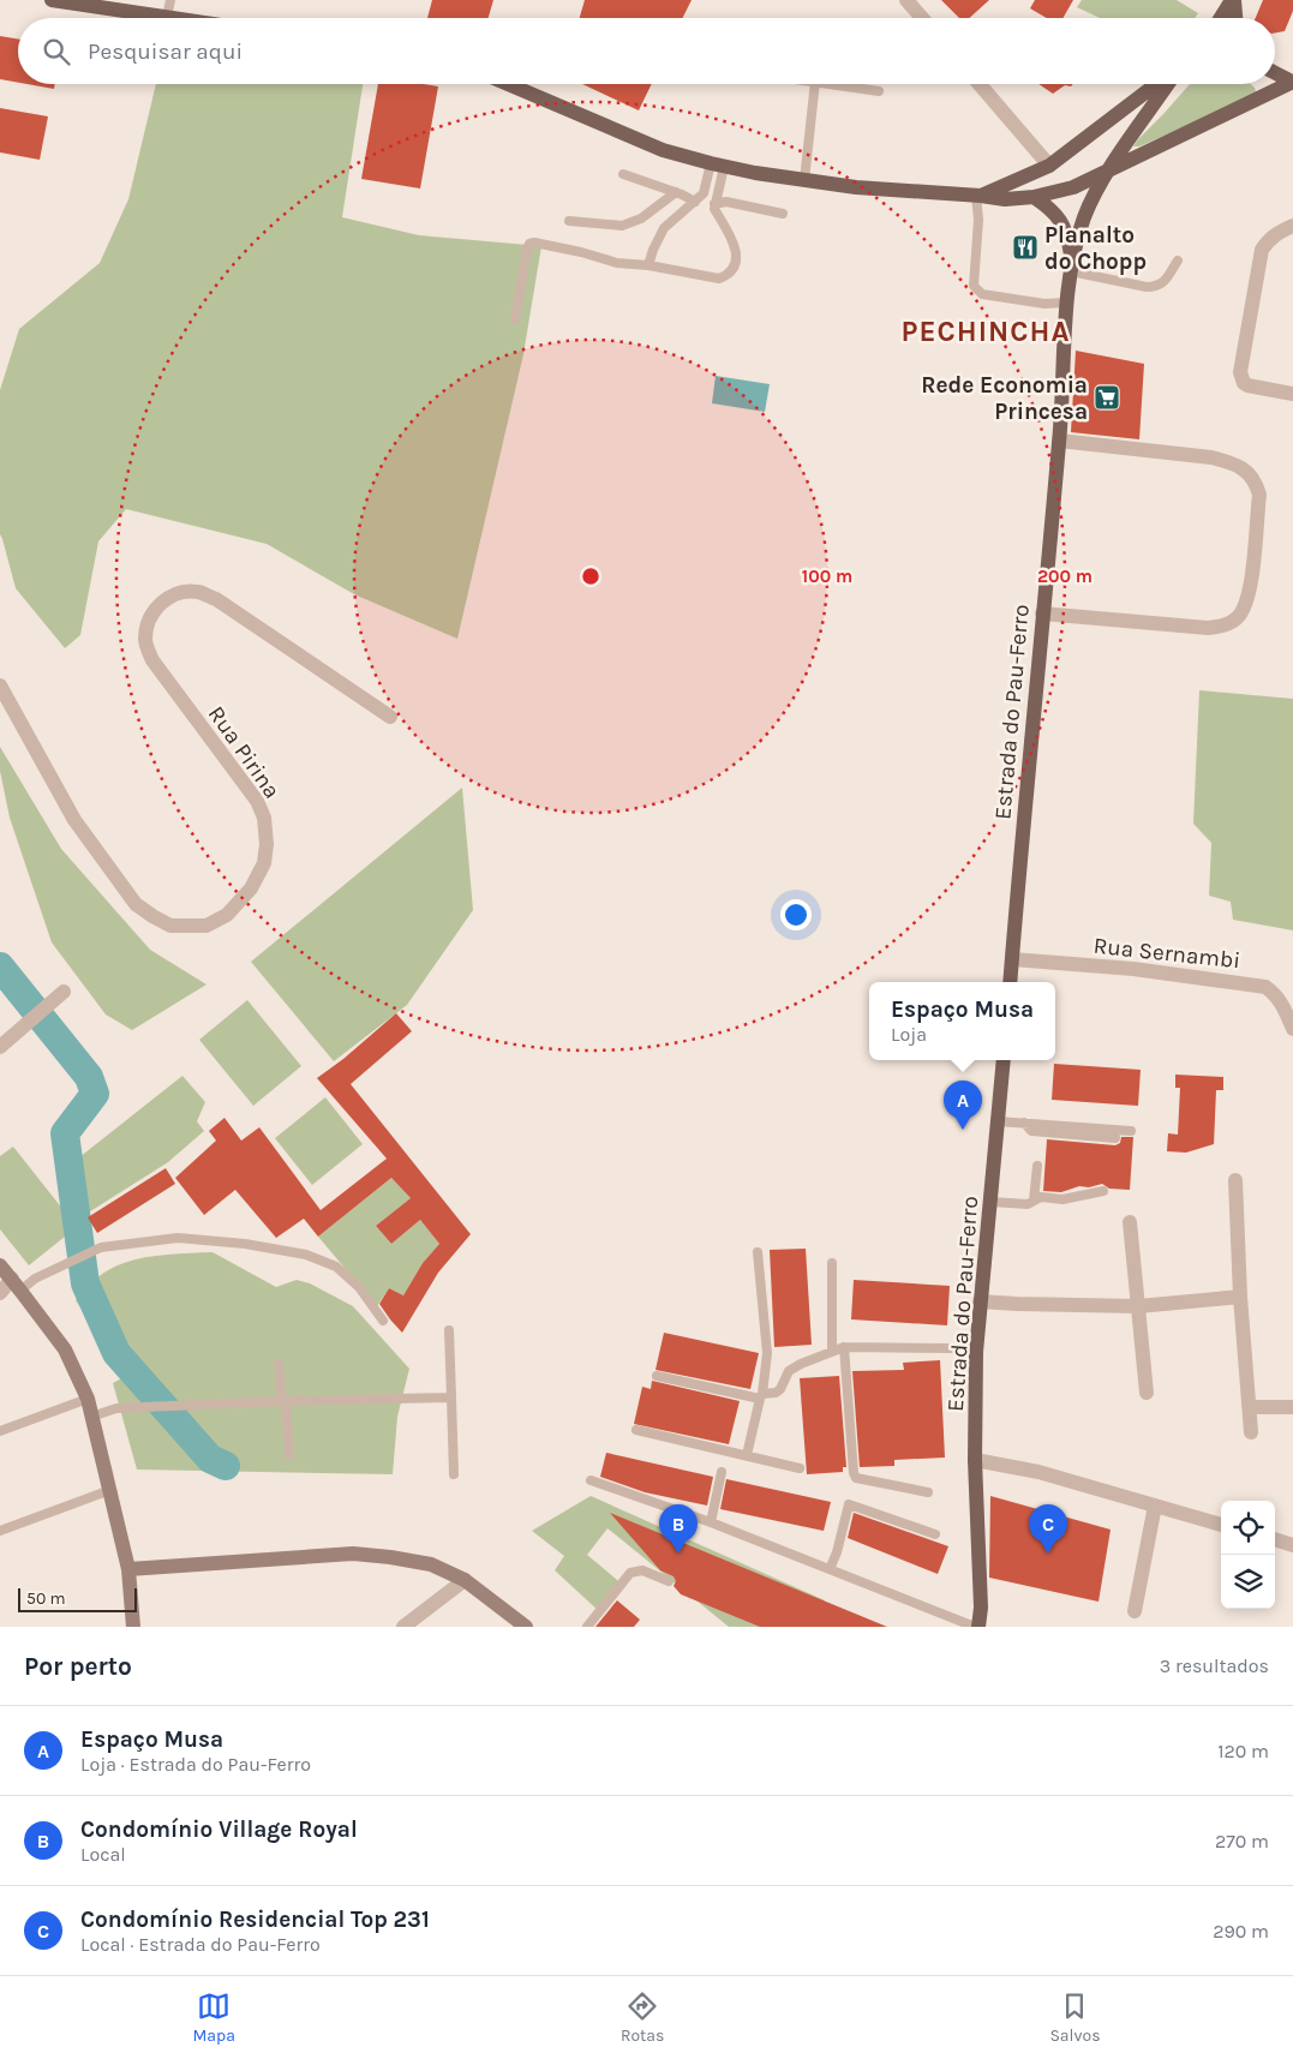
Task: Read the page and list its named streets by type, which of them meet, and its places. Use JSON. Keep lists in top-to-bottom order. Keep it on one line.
{"streets":{"main road":["Estrada do Pau-Ferro"],"street":["Rua Pirina","Rua Sernambi"]},"crossings":[["Estrada do Pau-Ferro","Rua Sernambi"]],"districts":["PECHINCHA"],"places":{"restaurant":["Planalto do Chopp"],"supermarket":["Rede Economia Princesa"]},"scale_bar":"50 m","page":{"search":"Pesquisar aqui","popup":["Espaço Musa","Loja"],"pins":["A","B","C"],"scale":"50 m","heading":["Por perto","3 resultados"],"list":[{"mark":"A","name":"Espaço Musa","note":"Loja · Estrada do Pau-Ferro","value":"120 m"},{"mark":"B","name":"Condomínio Village Royal","note":"Local","value":"270 m"},{"mark":"C","name":"Condomínio Residencial Top 231","note":"Local · Estrada do Pau-Ferro","value":"290 m"}],"nav":["Mapa","Rotas","Salvos"]},"rings":["100 m","200 m"]}
